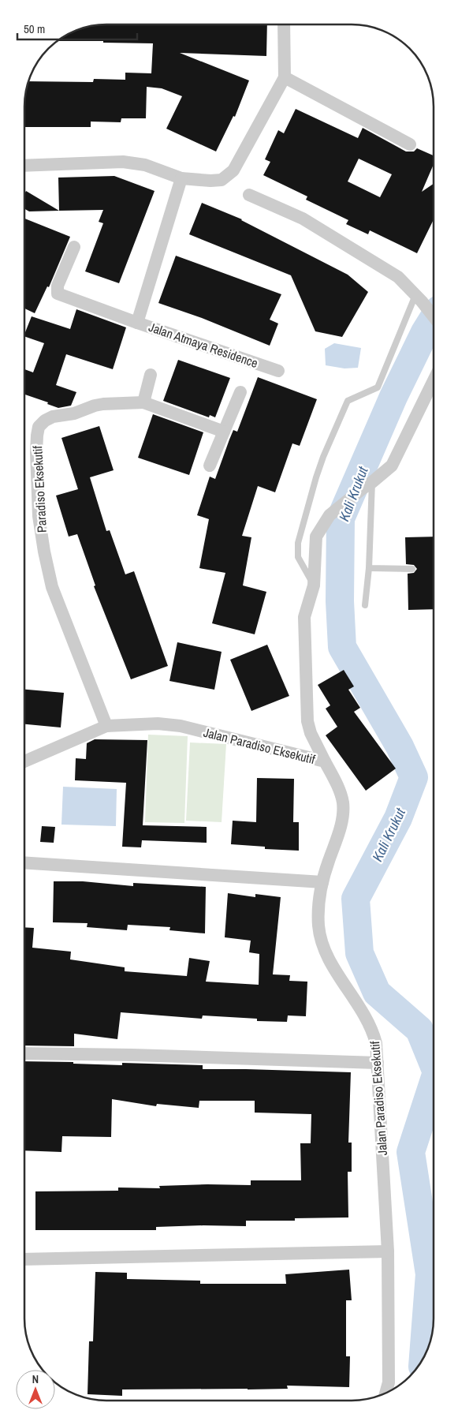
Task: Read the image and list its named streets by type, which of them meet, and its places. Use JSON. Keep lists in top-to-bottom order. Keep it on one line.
{"streets":{"street":["Jalan Atmaya Residence","Paradiso Eksekutif","Jalan Paradiso Eksekutif"]},"crossings":[["Paradiso Eksekutif","Jalan Paradiso Eksekutif"]],"water":["Kali Krukut"],"scale_bar":"50 m","north":"top"}
